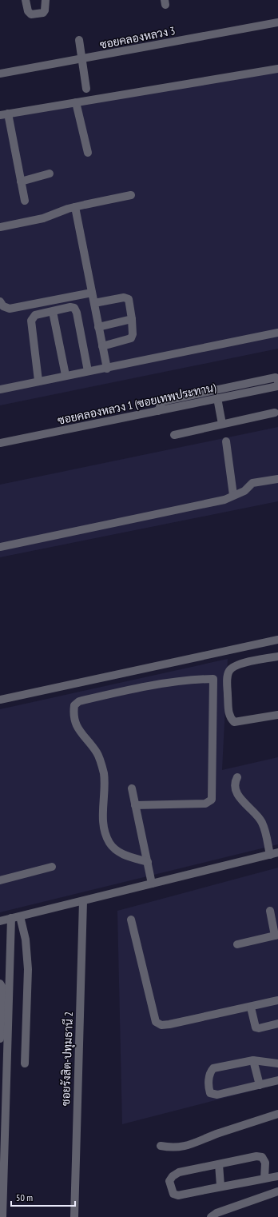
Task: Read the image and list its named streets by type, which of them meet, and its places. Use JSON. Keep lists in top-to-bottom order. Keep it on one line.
{"streets":{"street":["ซอยคลองหลวง 3","ซอยคลองหลวง 1 (ซอยเทพประทาน)","ซอยรังสิต-ปทุมธานี 2"]},"scale_bar":"50 m"}
